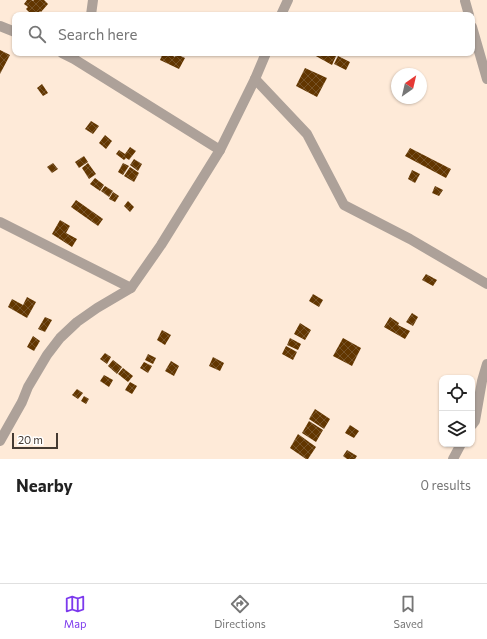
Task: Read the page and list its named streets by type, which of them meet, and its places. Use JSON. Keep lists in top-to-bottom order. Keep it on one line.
{"scale_bar":"20 m","north":"top right","page":{"search":"Search here","scale":"20 m","heading":["Nearby","0 results"],"nav":["Map","Directions","Saved"]}}
